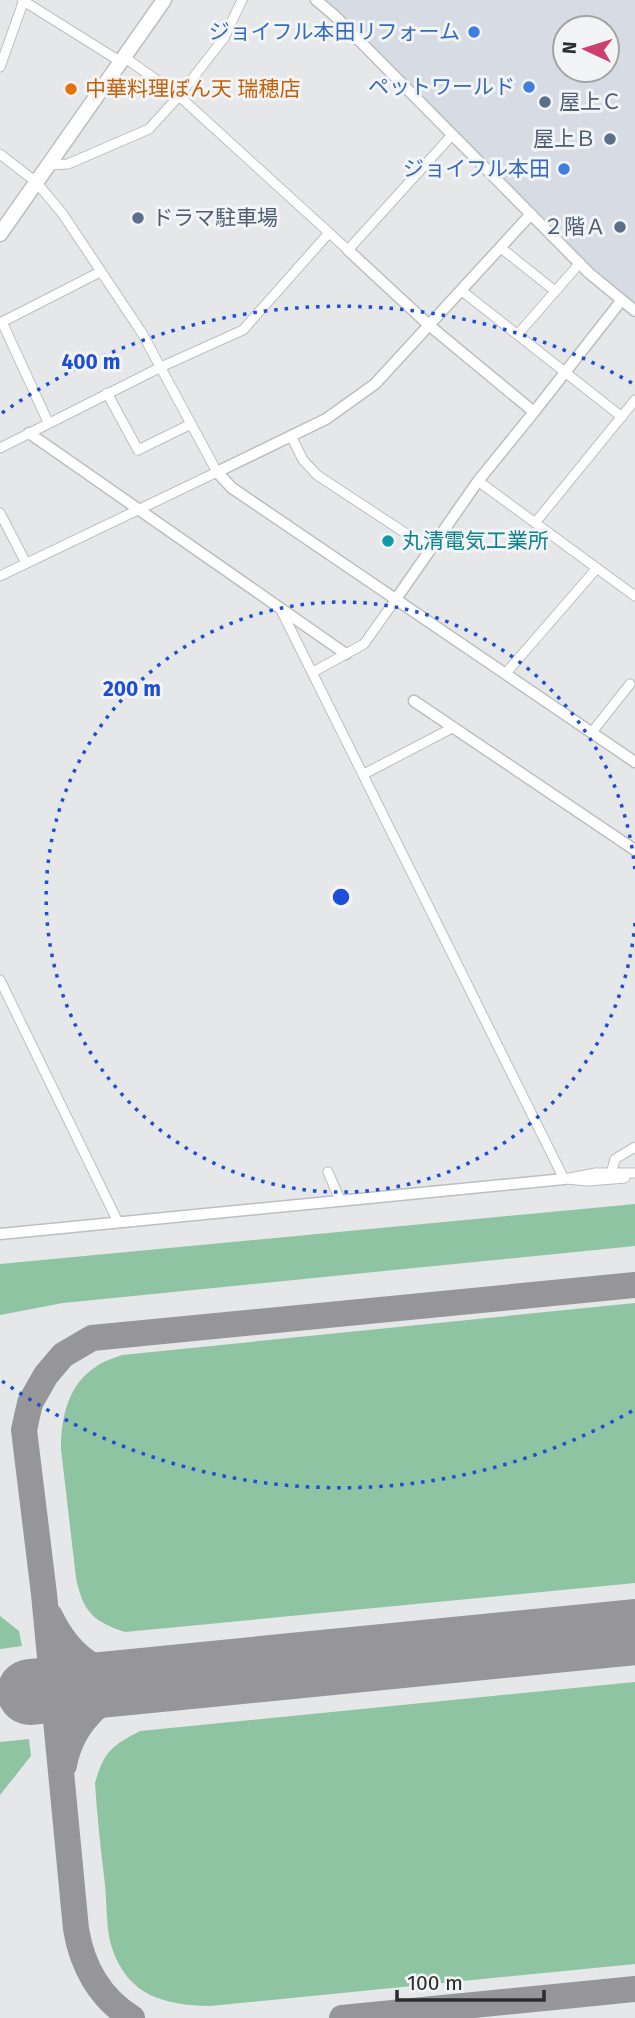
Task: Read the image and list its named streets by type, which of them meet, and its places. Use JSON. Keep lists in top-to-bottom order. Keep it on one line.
{"places":["ジョイフル本田リフォーム","ペットワールド","中華料理ぼん天 瑞穂店","屋上Ｃ","屋上Ｂ","ジョイフル本田","ドラマ駐車場","２階Ａ","丸清電気工業所"],"scale_bar":"100 m","north":"left","rings":["400 m","200 m"]}
